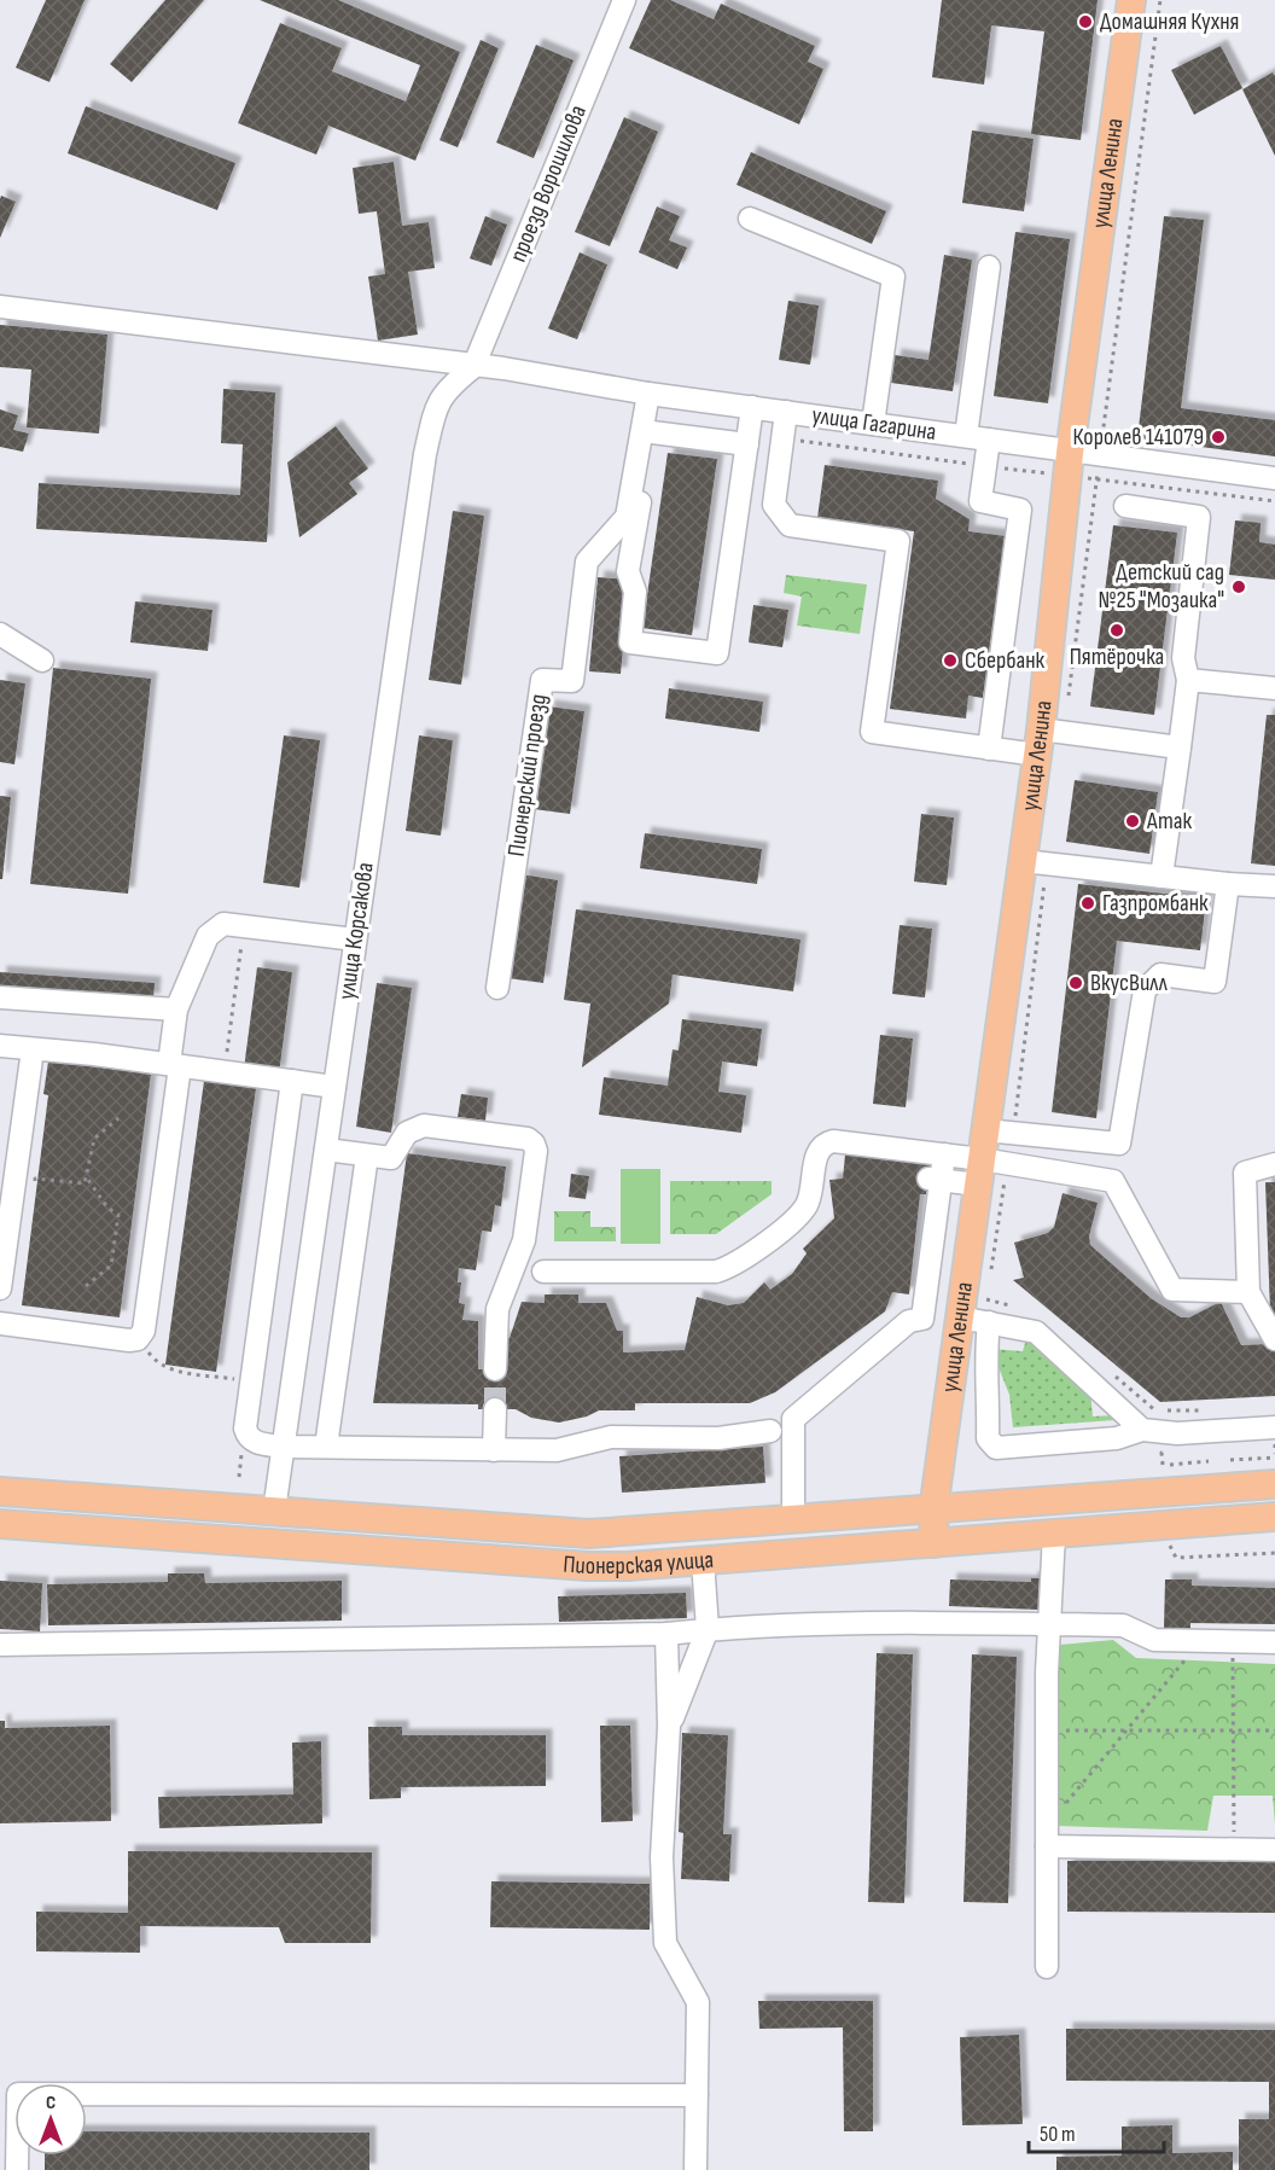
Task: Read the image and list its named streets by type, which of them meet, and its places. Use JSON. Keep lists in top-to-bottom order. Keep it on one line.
{"streets":{"main road":["улица Ленина","Пионерская улица"],"street":["проезд Ворошилова","улица Гагарина","Пионерский проезд","улица Корсакова"]},"crossings":[["улица Ленина","улица Гагарина"],["улица Ленина","Пионерская улица"],["проезд Ворошилова","улица Гагарина"],["проезд Ворошилова","улица Корсакова"],["улица Гагарина","Пионерский проезд"],["улица Гагарина","улица Корсакова"],["улица Корсакова","Пионерская улица"]],"places":["Домашняя Кухня","Королев 141079","Детский сад №25 \"Мозаика\"","Пятёрочка","Сбербанк","Атак","Газпромбанк","ВкусВилл"],"scale_bar":"50 m","north":"top"}
